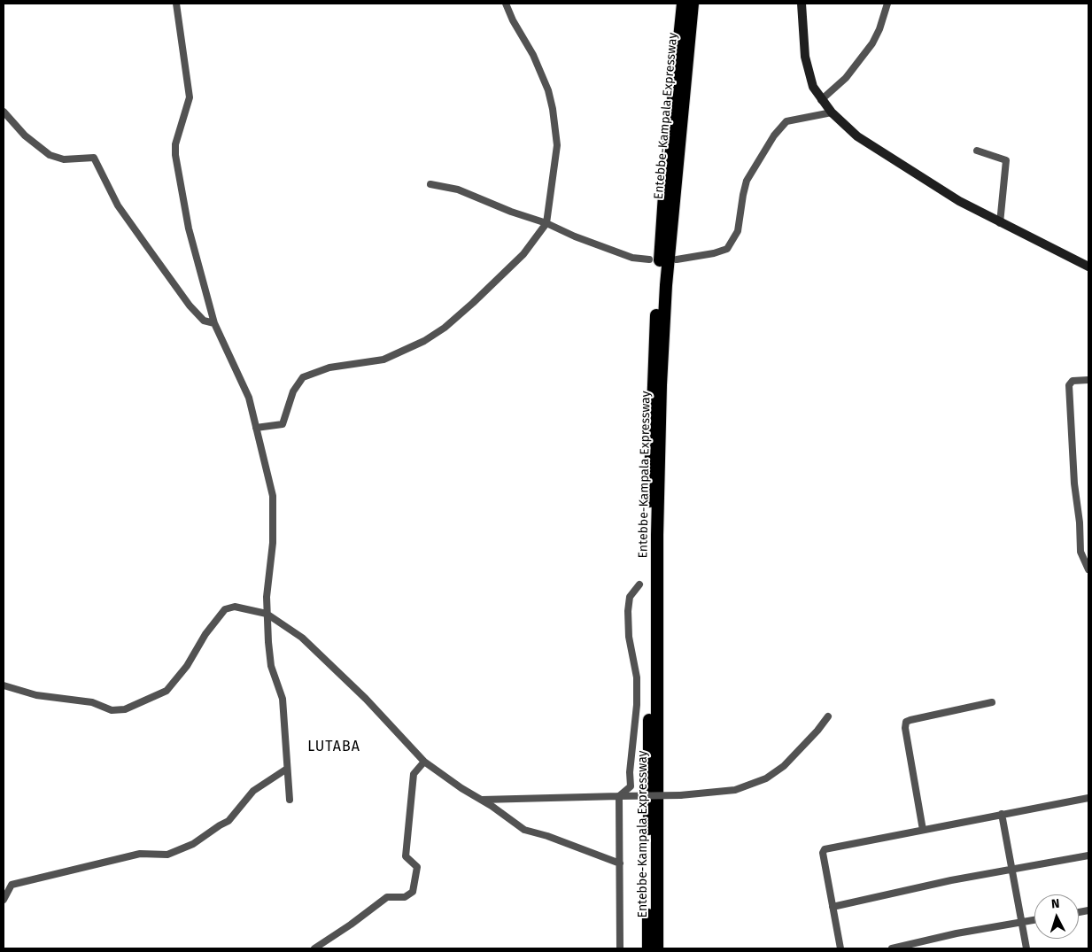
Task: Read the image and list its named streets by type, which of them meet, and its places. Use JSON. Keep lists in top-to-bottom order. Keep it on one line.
{"streets":{"highway":["Entebbe-Kampala Expressway"]},"districts":["LUTABA"],"north":"top"}
